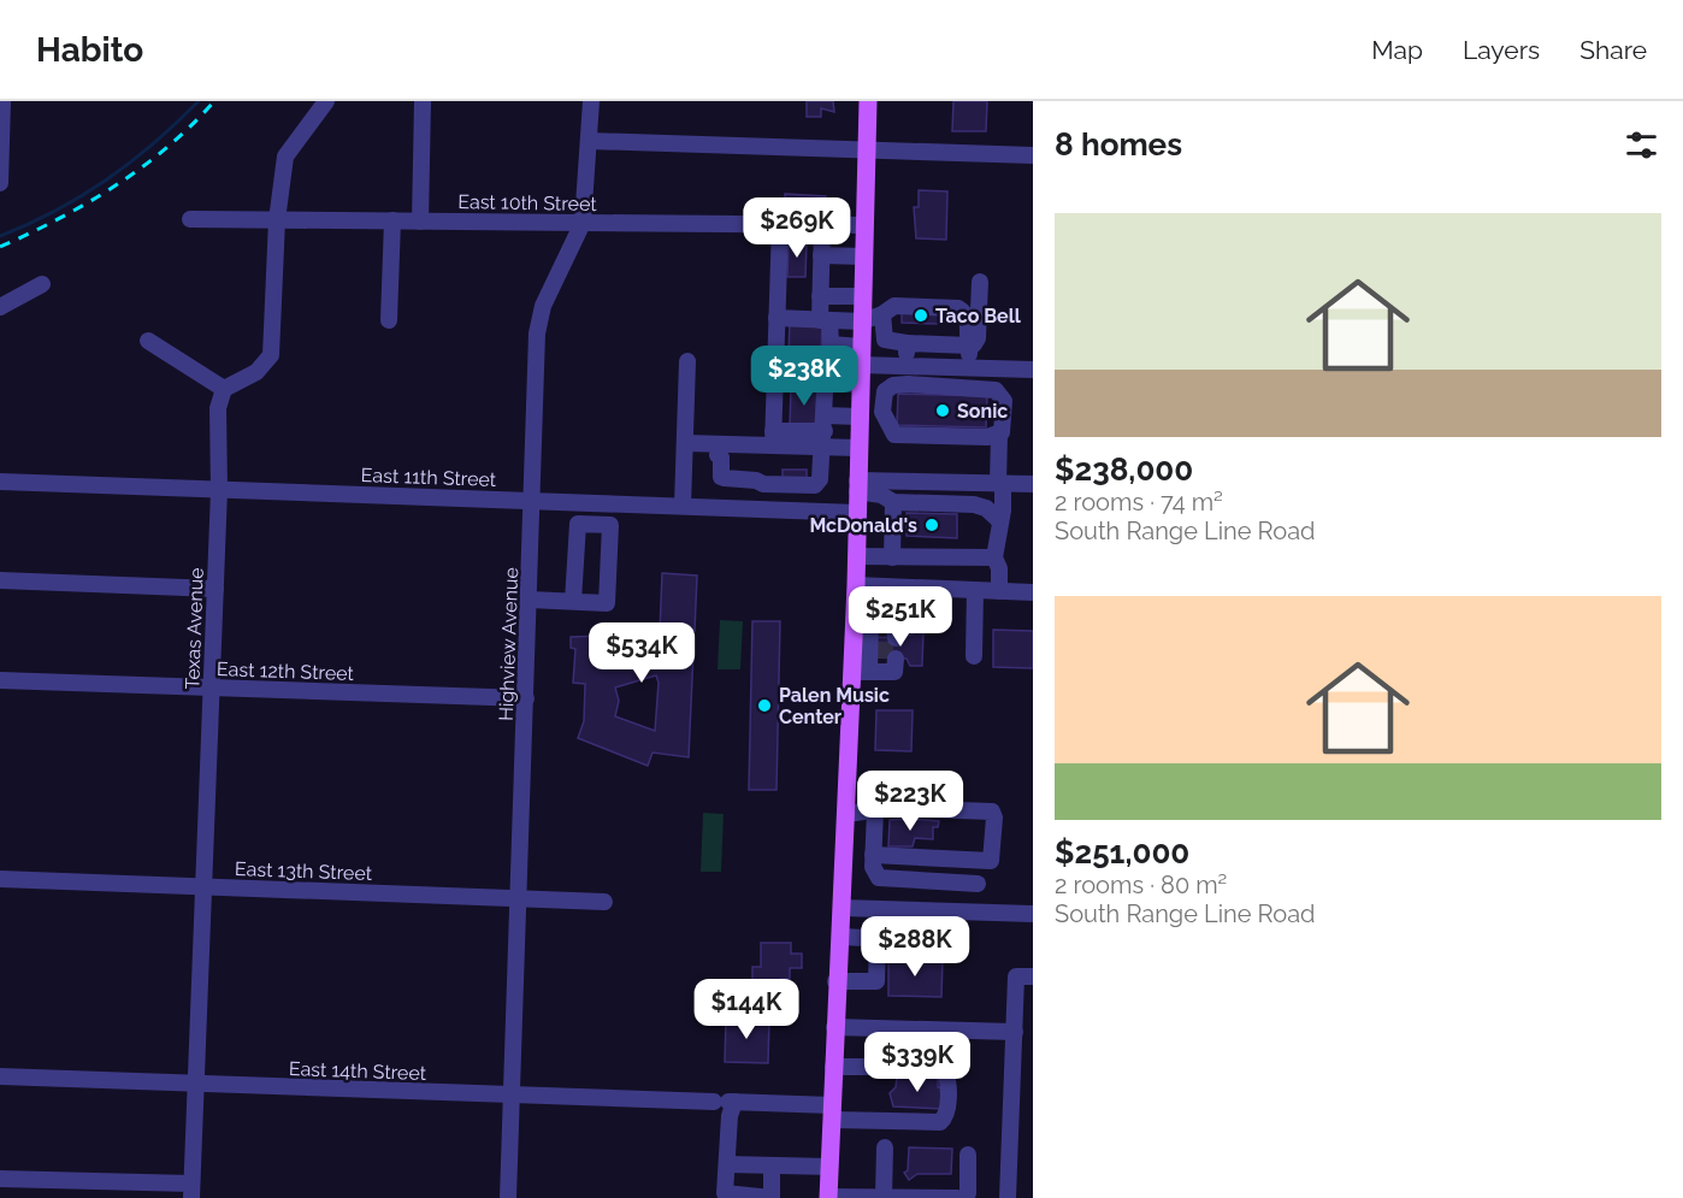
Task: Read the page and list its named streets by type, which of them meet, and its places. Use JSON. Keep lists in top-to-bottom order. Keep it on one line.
{"streets":{"street":["East 10th Street","East 11th Street","Texas Avenue","Highview Avenue","East 12th Street","East 13th Street","East 14th Street"]},"crossings":[["East 10th Street","Highview Avenue"],["East 11th Street","Texas Avenue"],["East 11th Street","Highview Avenue"],["Texas Avenue","East 12th Street"],["Texas Avenue","East 13th Street"],["Texas Avenue","East 14th Street"],["Highview Avenue","East 12th Street"],["Highview Avenue","East 13th Street"],["Highview Avenue","East 14th Street"]],"places":["Taco Bell","Sonic","McDonald's","Palen Music Center"],"page":{"header":"Habito","nav":["Map","Layers","Share"],"heading":"8 homes","list":[{"name":"$238,000","note":"2 rooms · 74 m² · South Range Line Road"},{"name":"$251,000","note":"2 rooms · 80 m² · South Range Line Road"}],"price":["$269K","$238K","$251K","$534K","$223K","$288K","$144K","$339K"]}}
